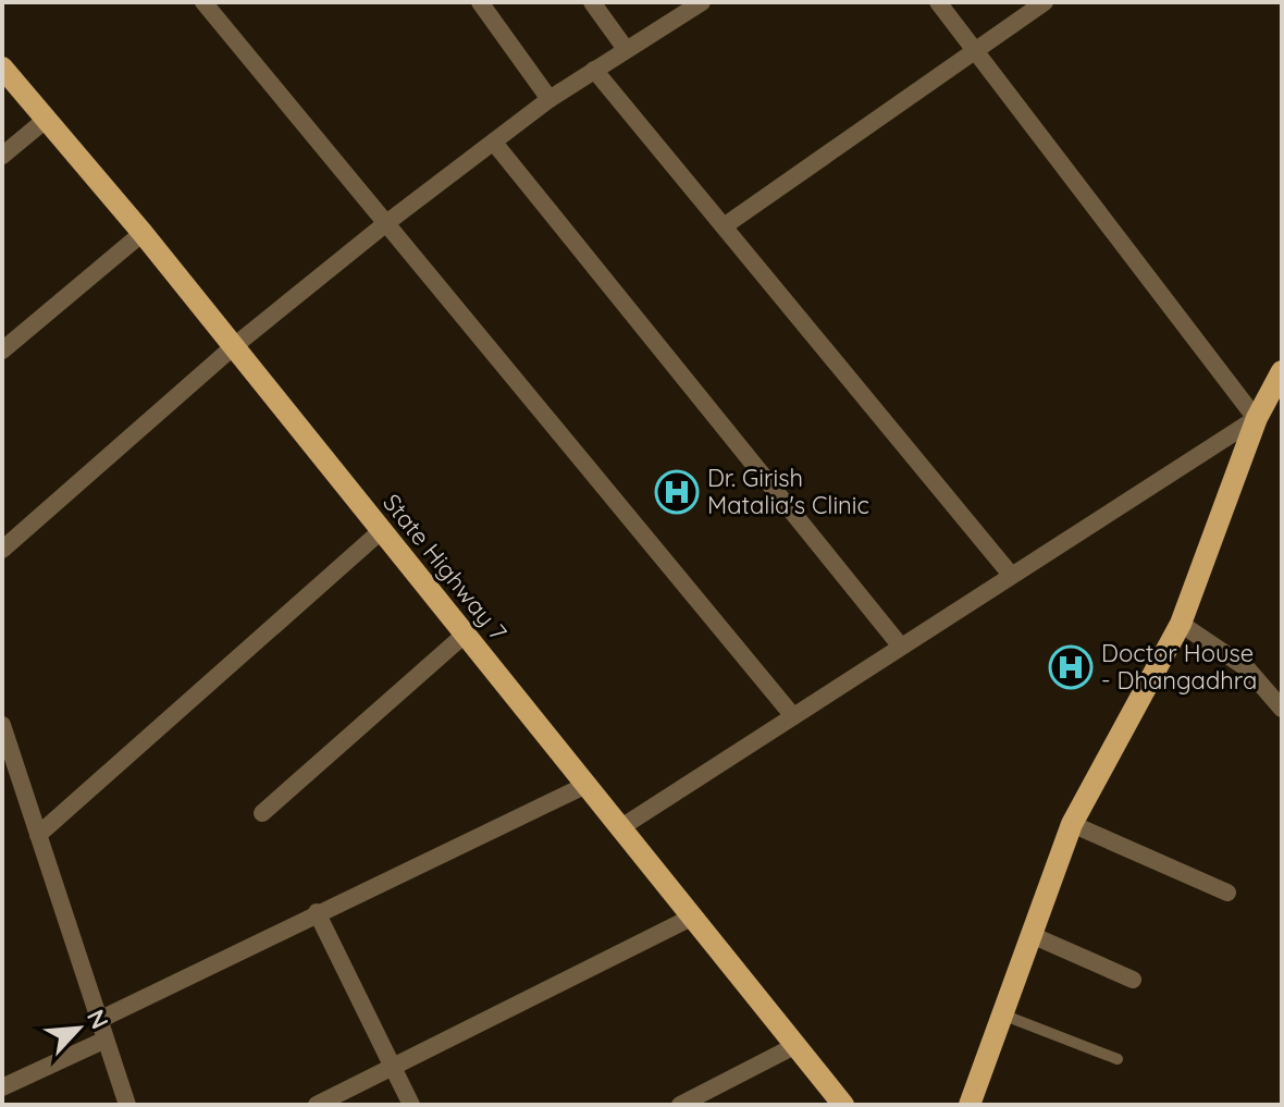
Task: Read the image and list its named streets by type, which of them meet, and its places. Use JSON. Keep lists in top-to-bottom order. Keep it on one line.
{"streets":{"main road":["State Highway 7"]},"places":{"hospital":["Dr. Girish Matalia's Clinic","Doctor House - Dhangadhra"]},"north":"top right"}
